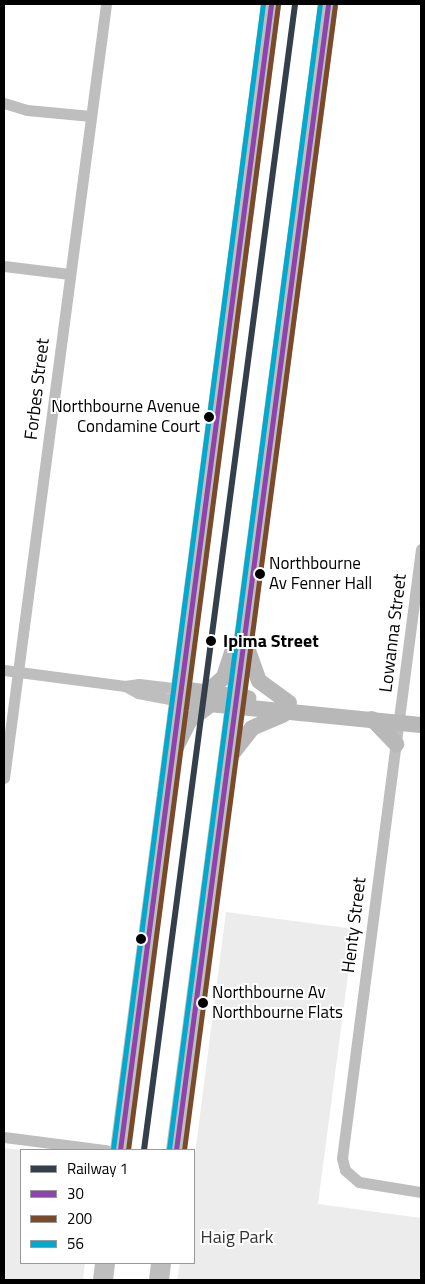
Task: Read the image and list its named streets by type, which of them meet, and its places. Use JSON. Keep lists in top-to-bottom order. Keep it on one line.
{"streets":{"street":["Forbes Street","Lowanna Street","Henty Street"]},"crossings":[["Lowanna Street","Henty Street"]],"parks":["Haig Park"],"places":["Northbourne Avenue Condamine Court","Northbourne Av Fenner Hall","Ipima Street","Northbourne Av Northbourne Flats"],"lines":["rail line 1","transit line 30","transit line 56","transit line 200"],"legend":["Railway 1","30","200","56"]}
